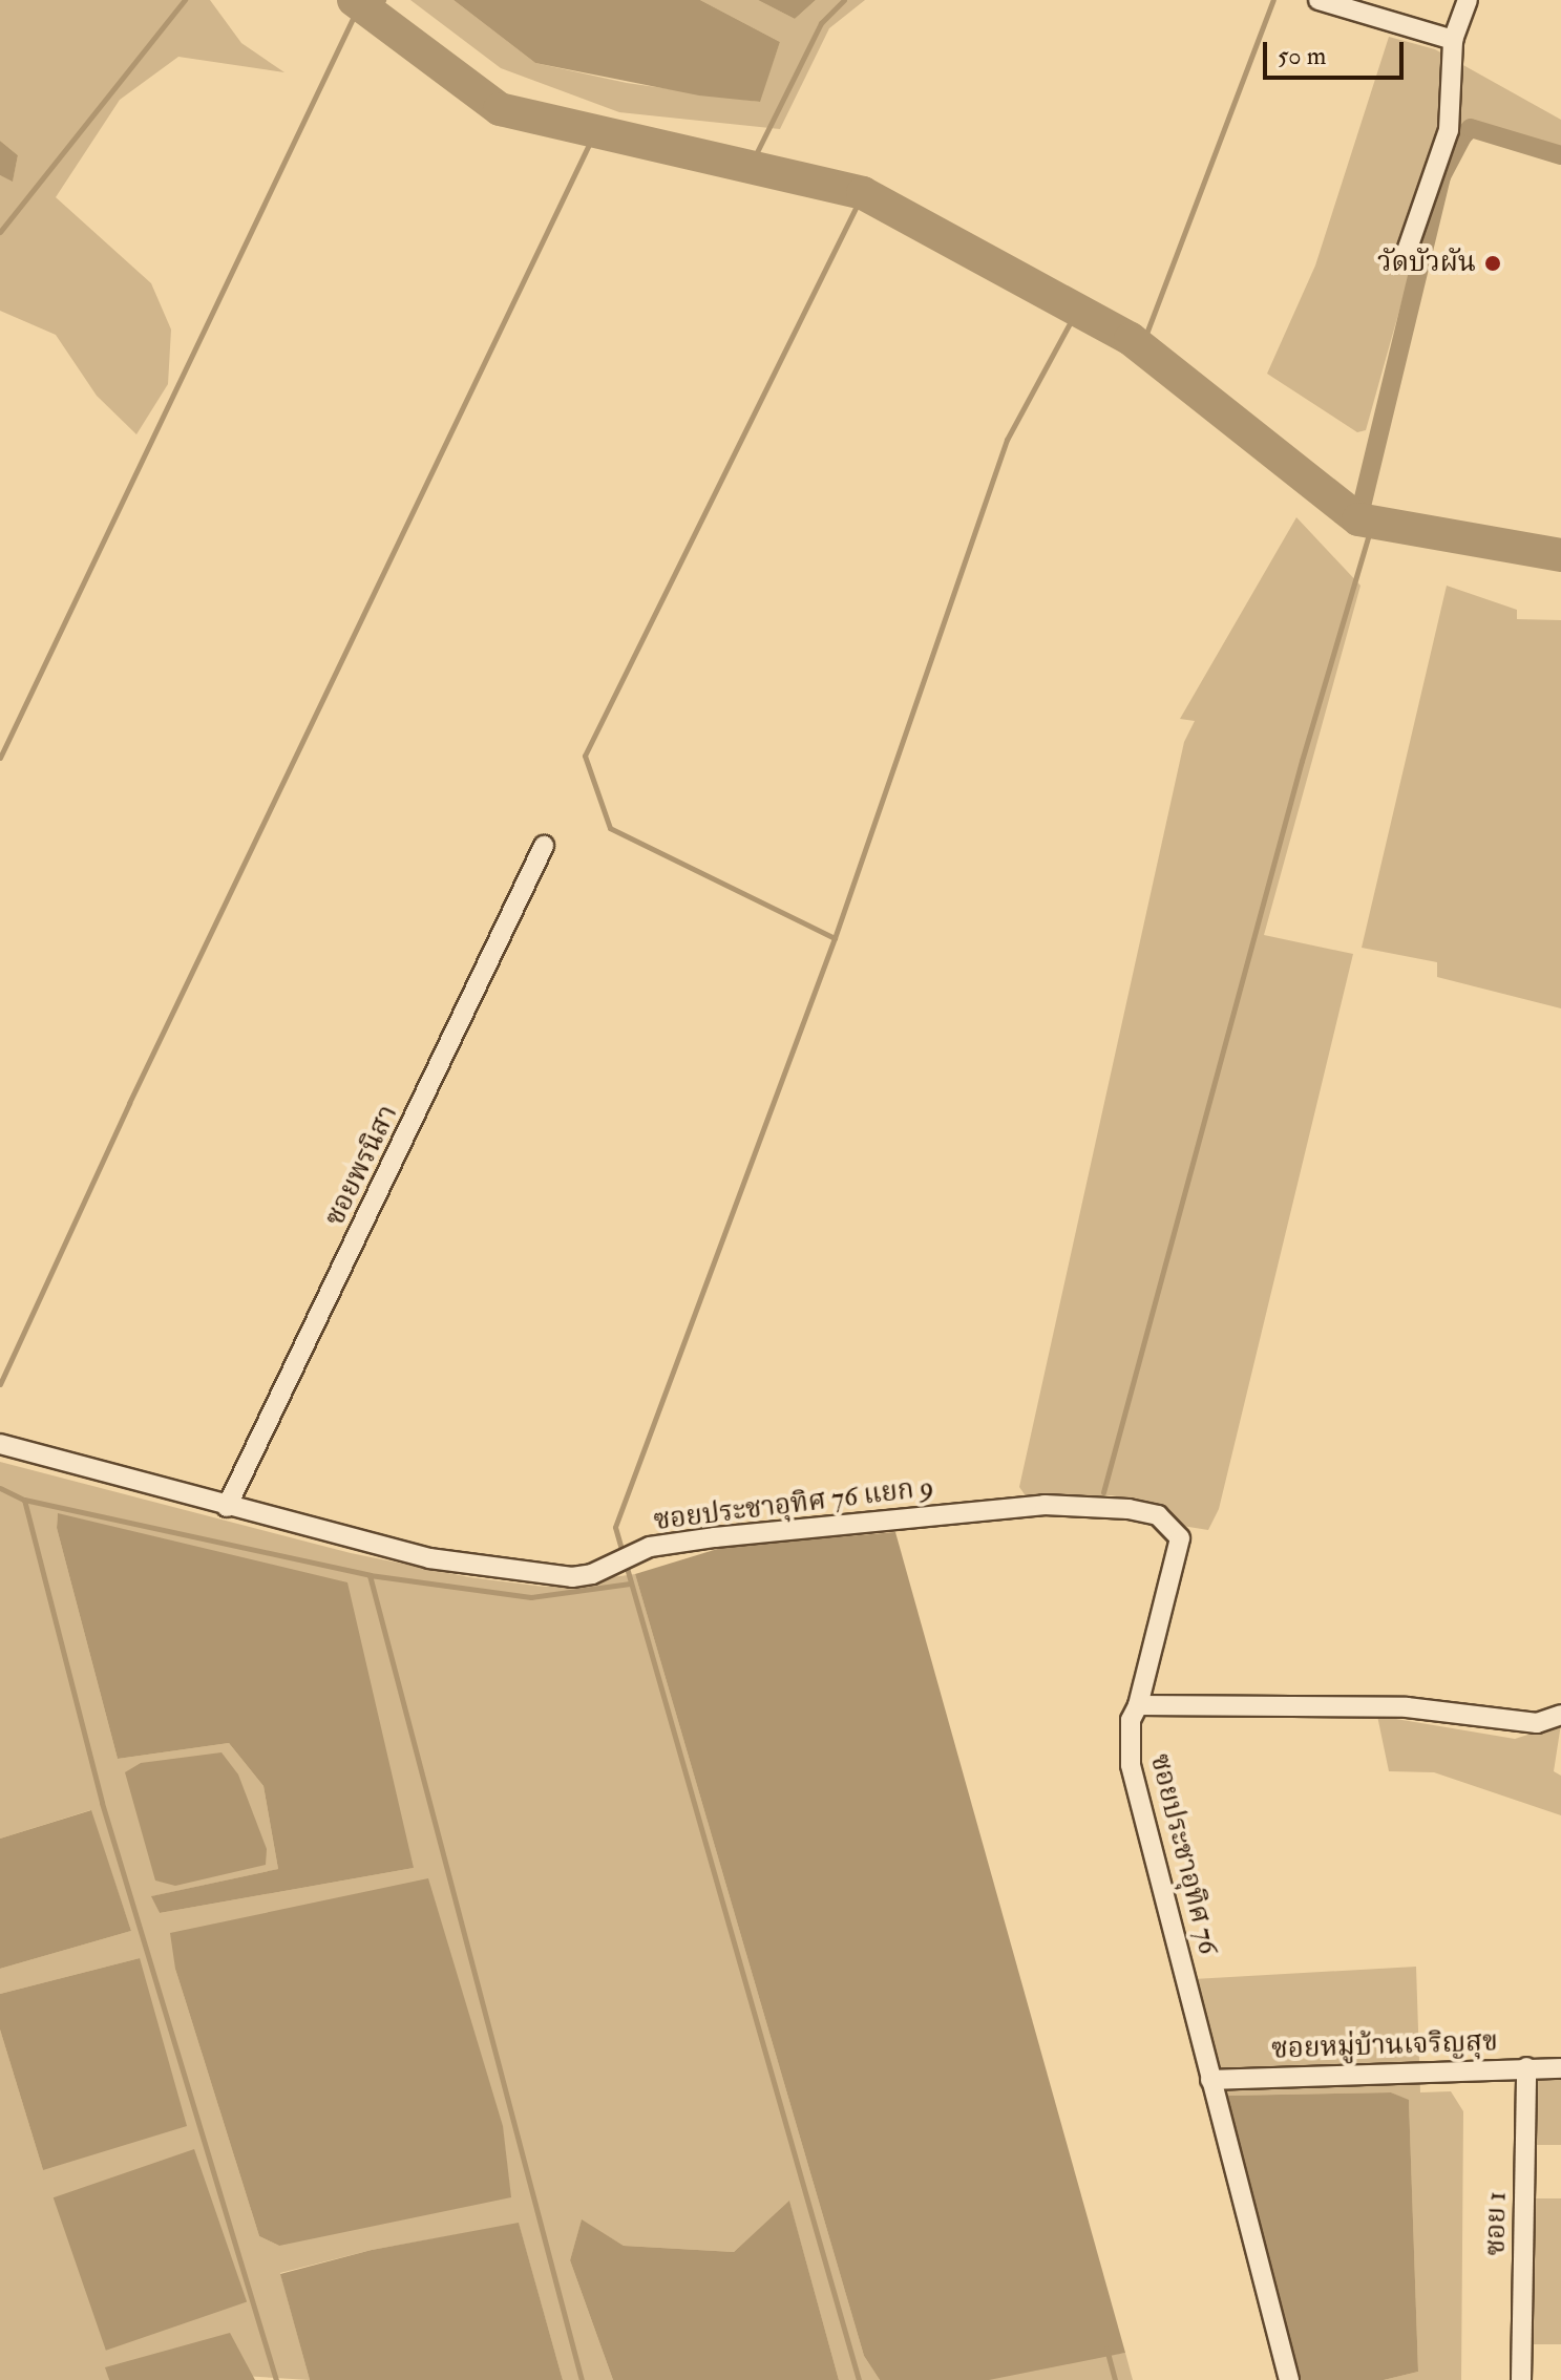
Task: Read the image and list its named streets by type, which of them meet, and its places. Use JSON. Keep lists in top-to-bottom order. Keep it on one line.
{"streets":{"street":["ซอยพรนิสา","ซอยประชาอุทิศ 76 แยก 9","ซอยประชาอุทิศ 76","ซอยหมู่บ้านเจริญสุข","ซอย 1"]},"crossings":[["ซอยพรนิสา","ซอยประชาอุทิศ 76 แยก 9"],["ซอยประชาอุทิศ 76 แยก 9","ซอยประชาอุทิศ 76"],["ซอยประชาอุทิศ 76","ซอยหมู่บ้านเจริญสุข"],["ซอยหมู่บ้านเจริญสุข","ซอย 1"]],"places":["วัดบัวผัน"],"scale_bar":"50 m"}
